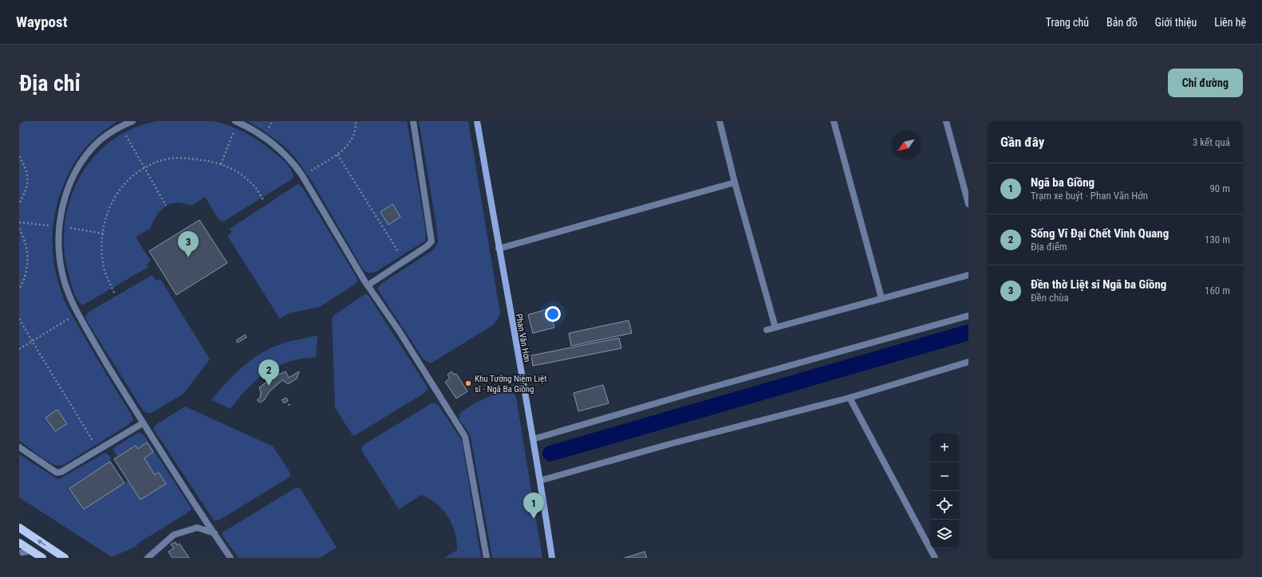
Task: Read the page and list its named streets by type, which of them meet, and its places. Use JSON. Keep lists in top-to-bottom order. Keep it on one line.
{"streets":{"main road":["Phan Văn Hớn"]},"places":["Khu Tưởng Niệm Liệt sĩ - Ngã Ba Giồng"],"north":"bottom left","page":{"header":"Waypost","nav":["Trang chủ","Bản đồ","Giới thiệu","Liên hệ"],"buttons":"Chỉ đường","title":"Địa chỉ","heading":["Gần đây","3 kết quả"],"list":[{"mark":"1","name":"Ngã ba Giồng","note":"Trạm xe buýt · Phan Văn Hớn","value":"90 m"},{"mark":"2","name":"Sống Vĩ Đại Chết Vinh Quang","note":"Địa điểm","value":"130 m"},{"mark":"3","name":"Đền thờ Liệt sĩ Ngã ba Giồng","note":"Đền chùa","value":"160 m"}],"pins":["3","2","1"],"map_buttons":["+","−"]}}
